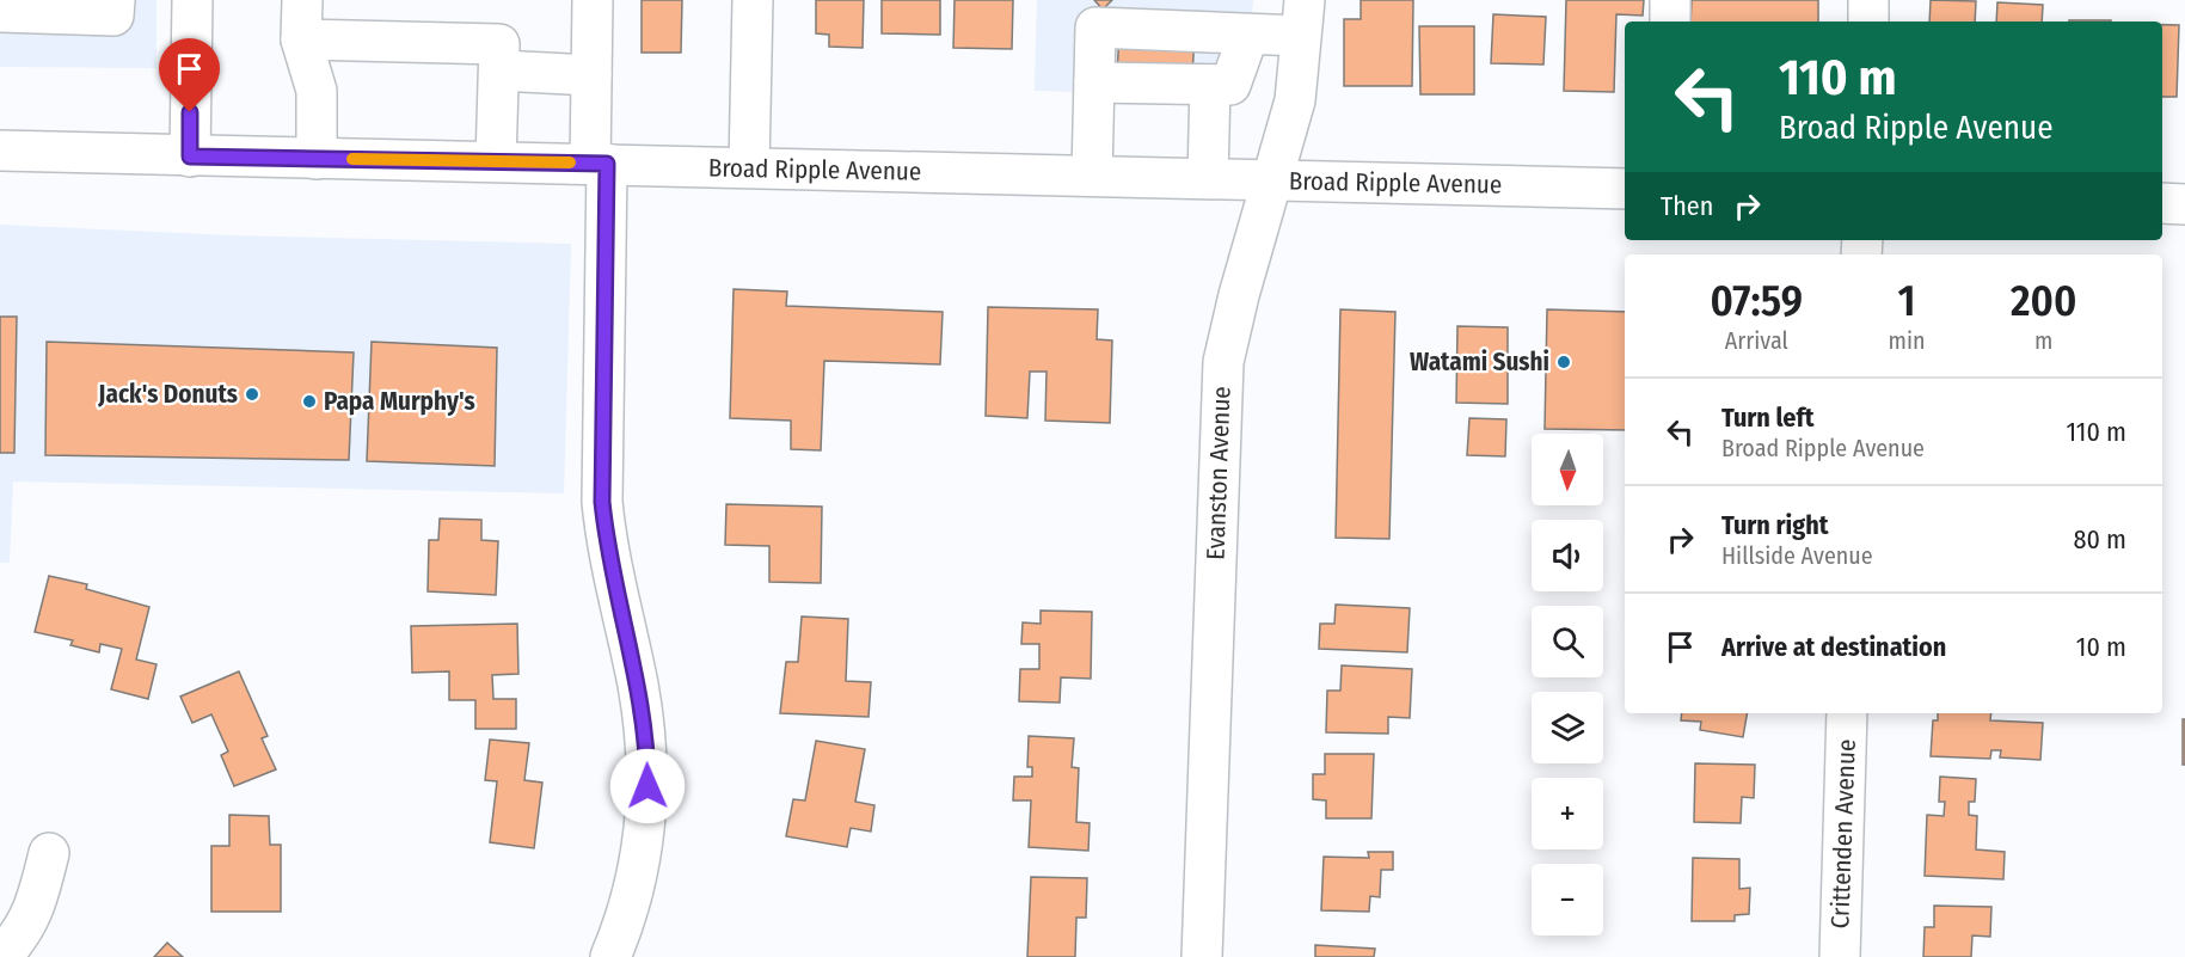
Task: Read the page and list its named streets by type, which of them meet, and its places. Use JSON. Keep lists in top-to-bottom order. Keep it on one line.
{"streets":{"street":["Broad Ripple Avenue","Evanston Avenue","Crittenden Avenue"]},"crossings":[["Broad Ripple Avenue","Evanston Avenue"]],"places":["Watami Sushi","Jack's Donuts","Papa Murphy's"],"north":"bottom","page":{"turn":["110 m","Broad Ripple Avenue"],"then":"Then","eta":["07:59","Arrival","1","min","200","m"],"list":[{"name":"Turn left","note":"Broad Ripple Avenue","value":"110 m"},{"name":"Turn right","note":"Hillside Avenue","value":"80 m"},{"name":"Arrive at destination","value":"10 m"}],"map_buttons":["+","−"]}}
